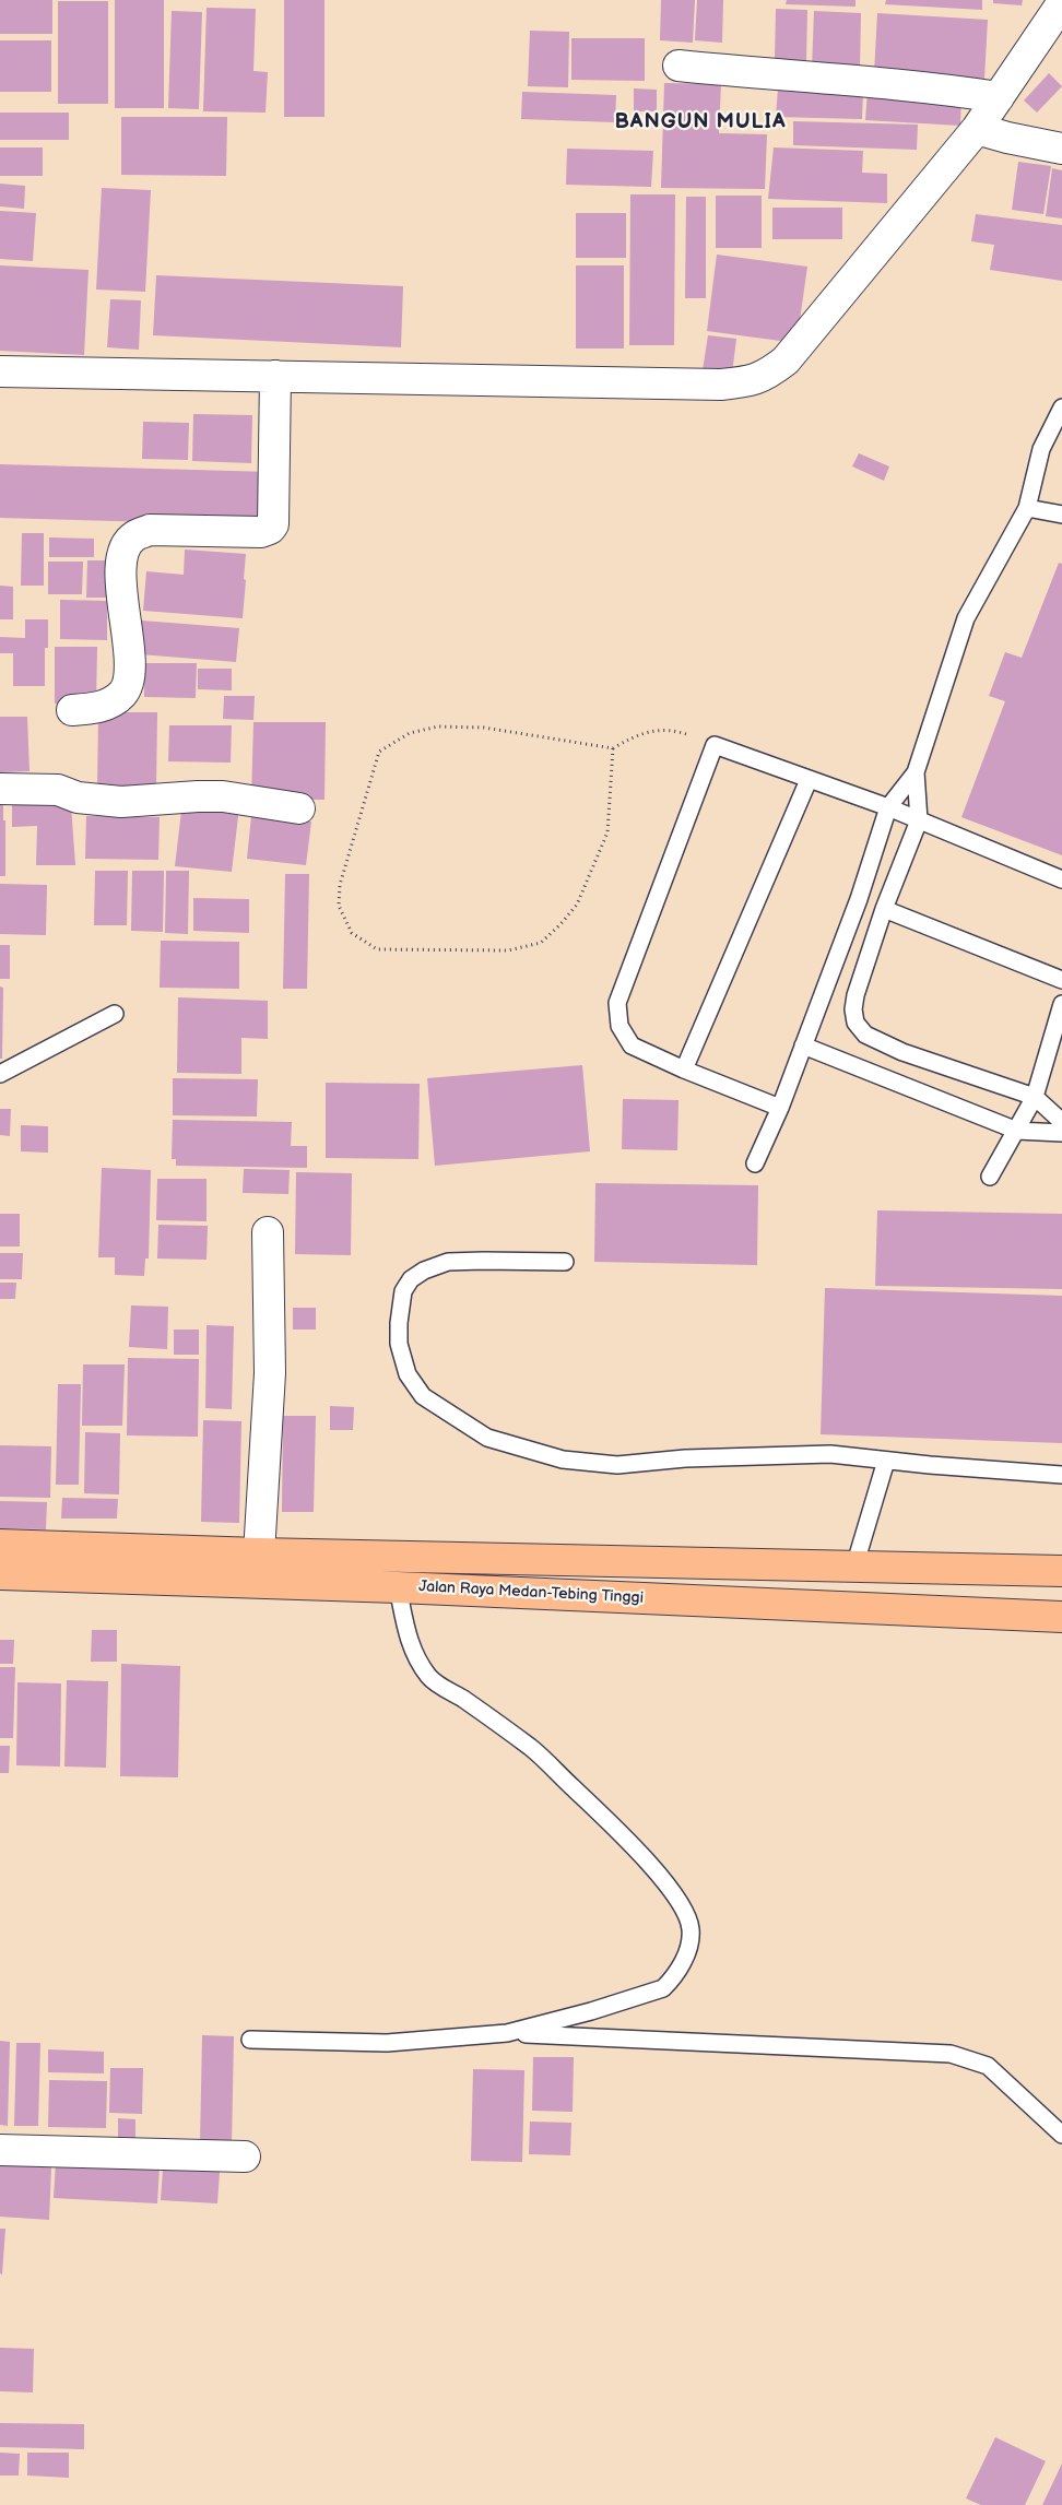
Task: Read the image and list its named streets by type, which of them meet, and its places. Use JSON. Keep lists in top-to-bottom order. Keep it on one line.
{"streets":{"highway":["Jalan Raya Medan-Tebing Tinggi"]},"districts":["BANGUN MULIA"]}
